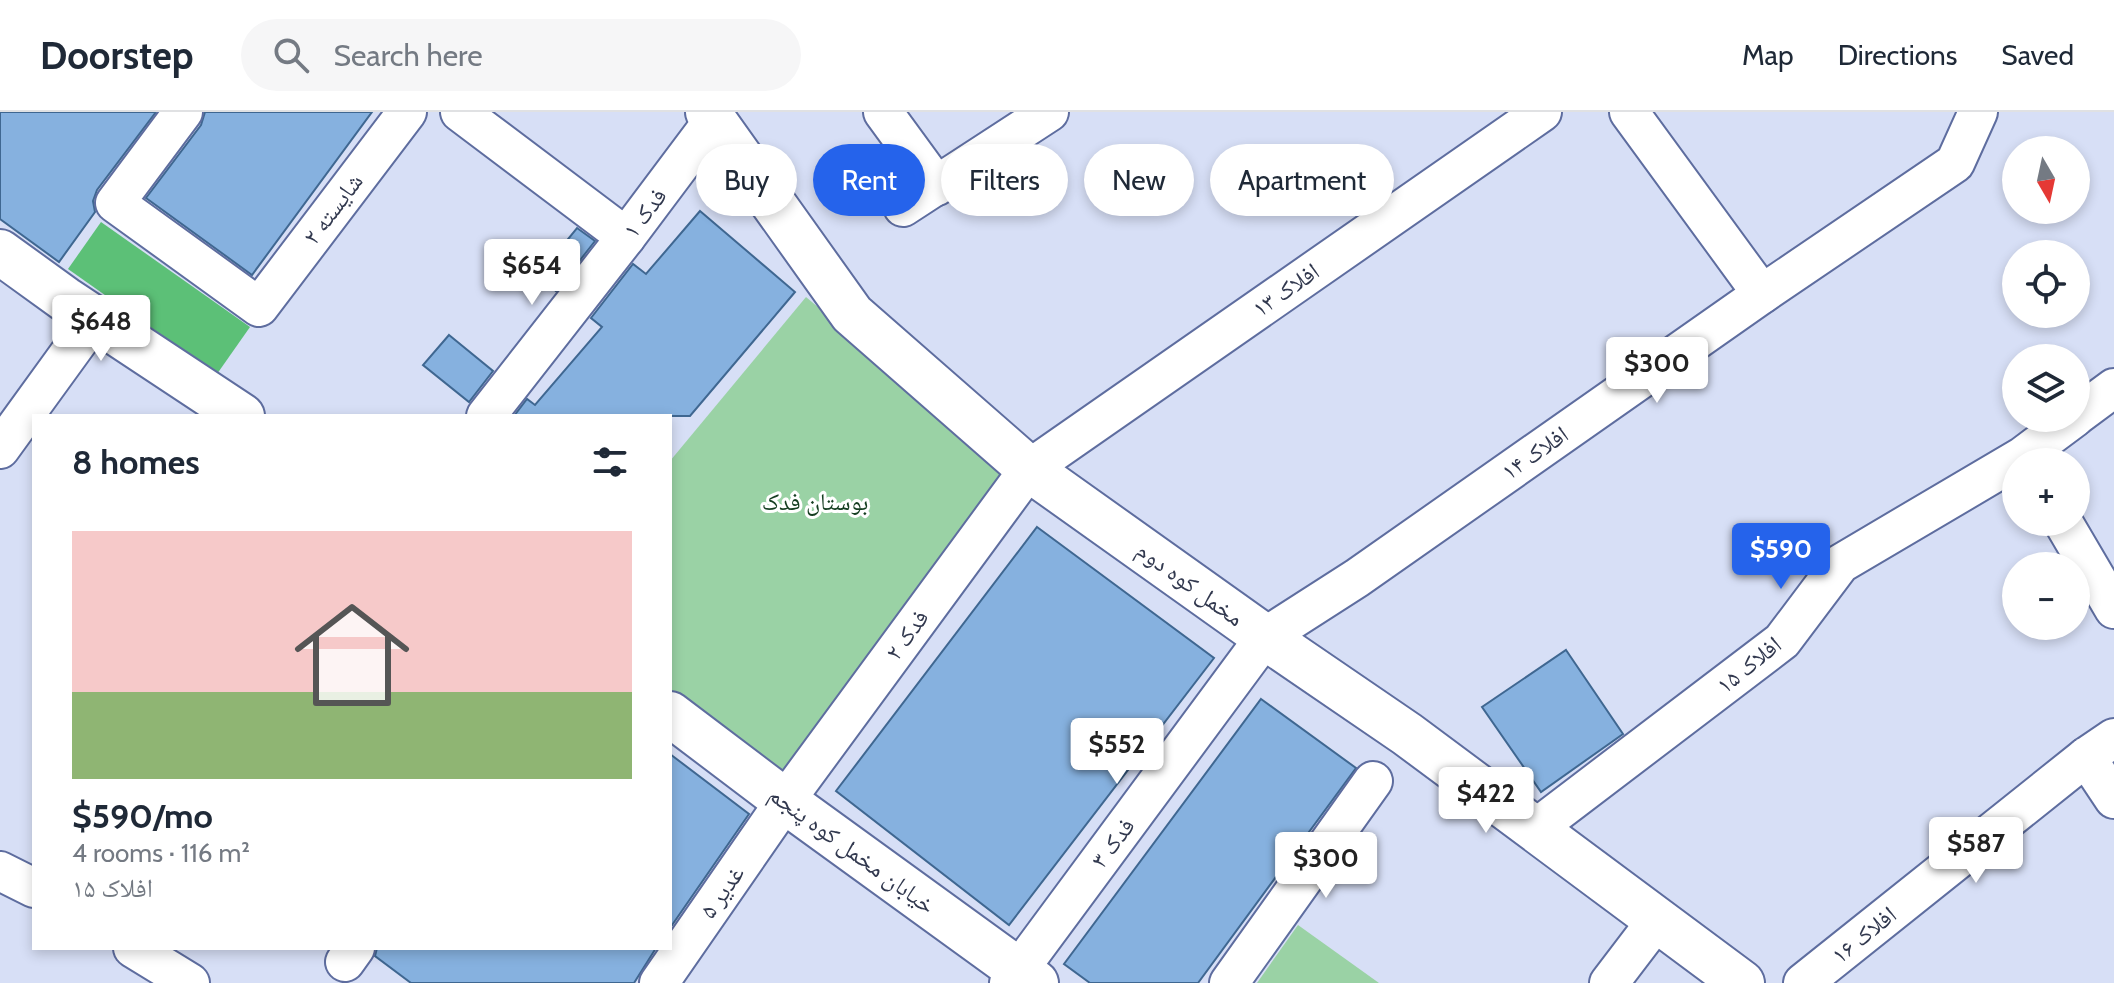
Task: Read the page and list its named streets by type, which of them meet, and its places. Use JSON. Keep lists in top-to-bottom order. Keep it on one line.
{"streets":{"street":["شایسته ۲","فدک ۱","افلاک ۱۳","افلاک ۱۴","مخمل کوه دوم","فدک ۲","افلاک ۱۵","فدک ۳","خیابان مخمل کوه پنجم","غدیر ۵","افلاک ۱۶"]},"crossings":[["فدک ۱","مخمل کوه دوم"],["افلاک ۱۳","مخمل کوه دوم"],["افلاک ۱۳","فدک ۲"],["افلاک ۱۴","مخمل کوه دوم"],["افلاک ۱۴","فدک ۳"],["مخمل کوه دوم","فدک ۲"],["مخمل کوه دوم","افلاک ۱۵"],["مخمل کوه دوم","فدک ۳"],["فدک ۲","خیابان مخمل کوه پنجم"],["فدک ۲","غدیر ۵"],["فدک ۳","خیابان مخمل کوه پنجم"],["خیابان مخمل کوه پنجم","غدیر ۵"]],"parks":["بوستان فدک"],"north":"bottom","page":{"header":"Doorstep","search":"Search here","nav":["Map","Directions","Saved"],"map_buttons":["+","−"],"chip":["Buy","Rent","Filters","New","Apartment"],"price":["$654","$648","$300","$590","$552","$422","$587","$300"],"heading":"8 homes","list":[{"name":"$590/mo","note":"4 rooms · 116 m² · افلاک ۱۵"}]}}
